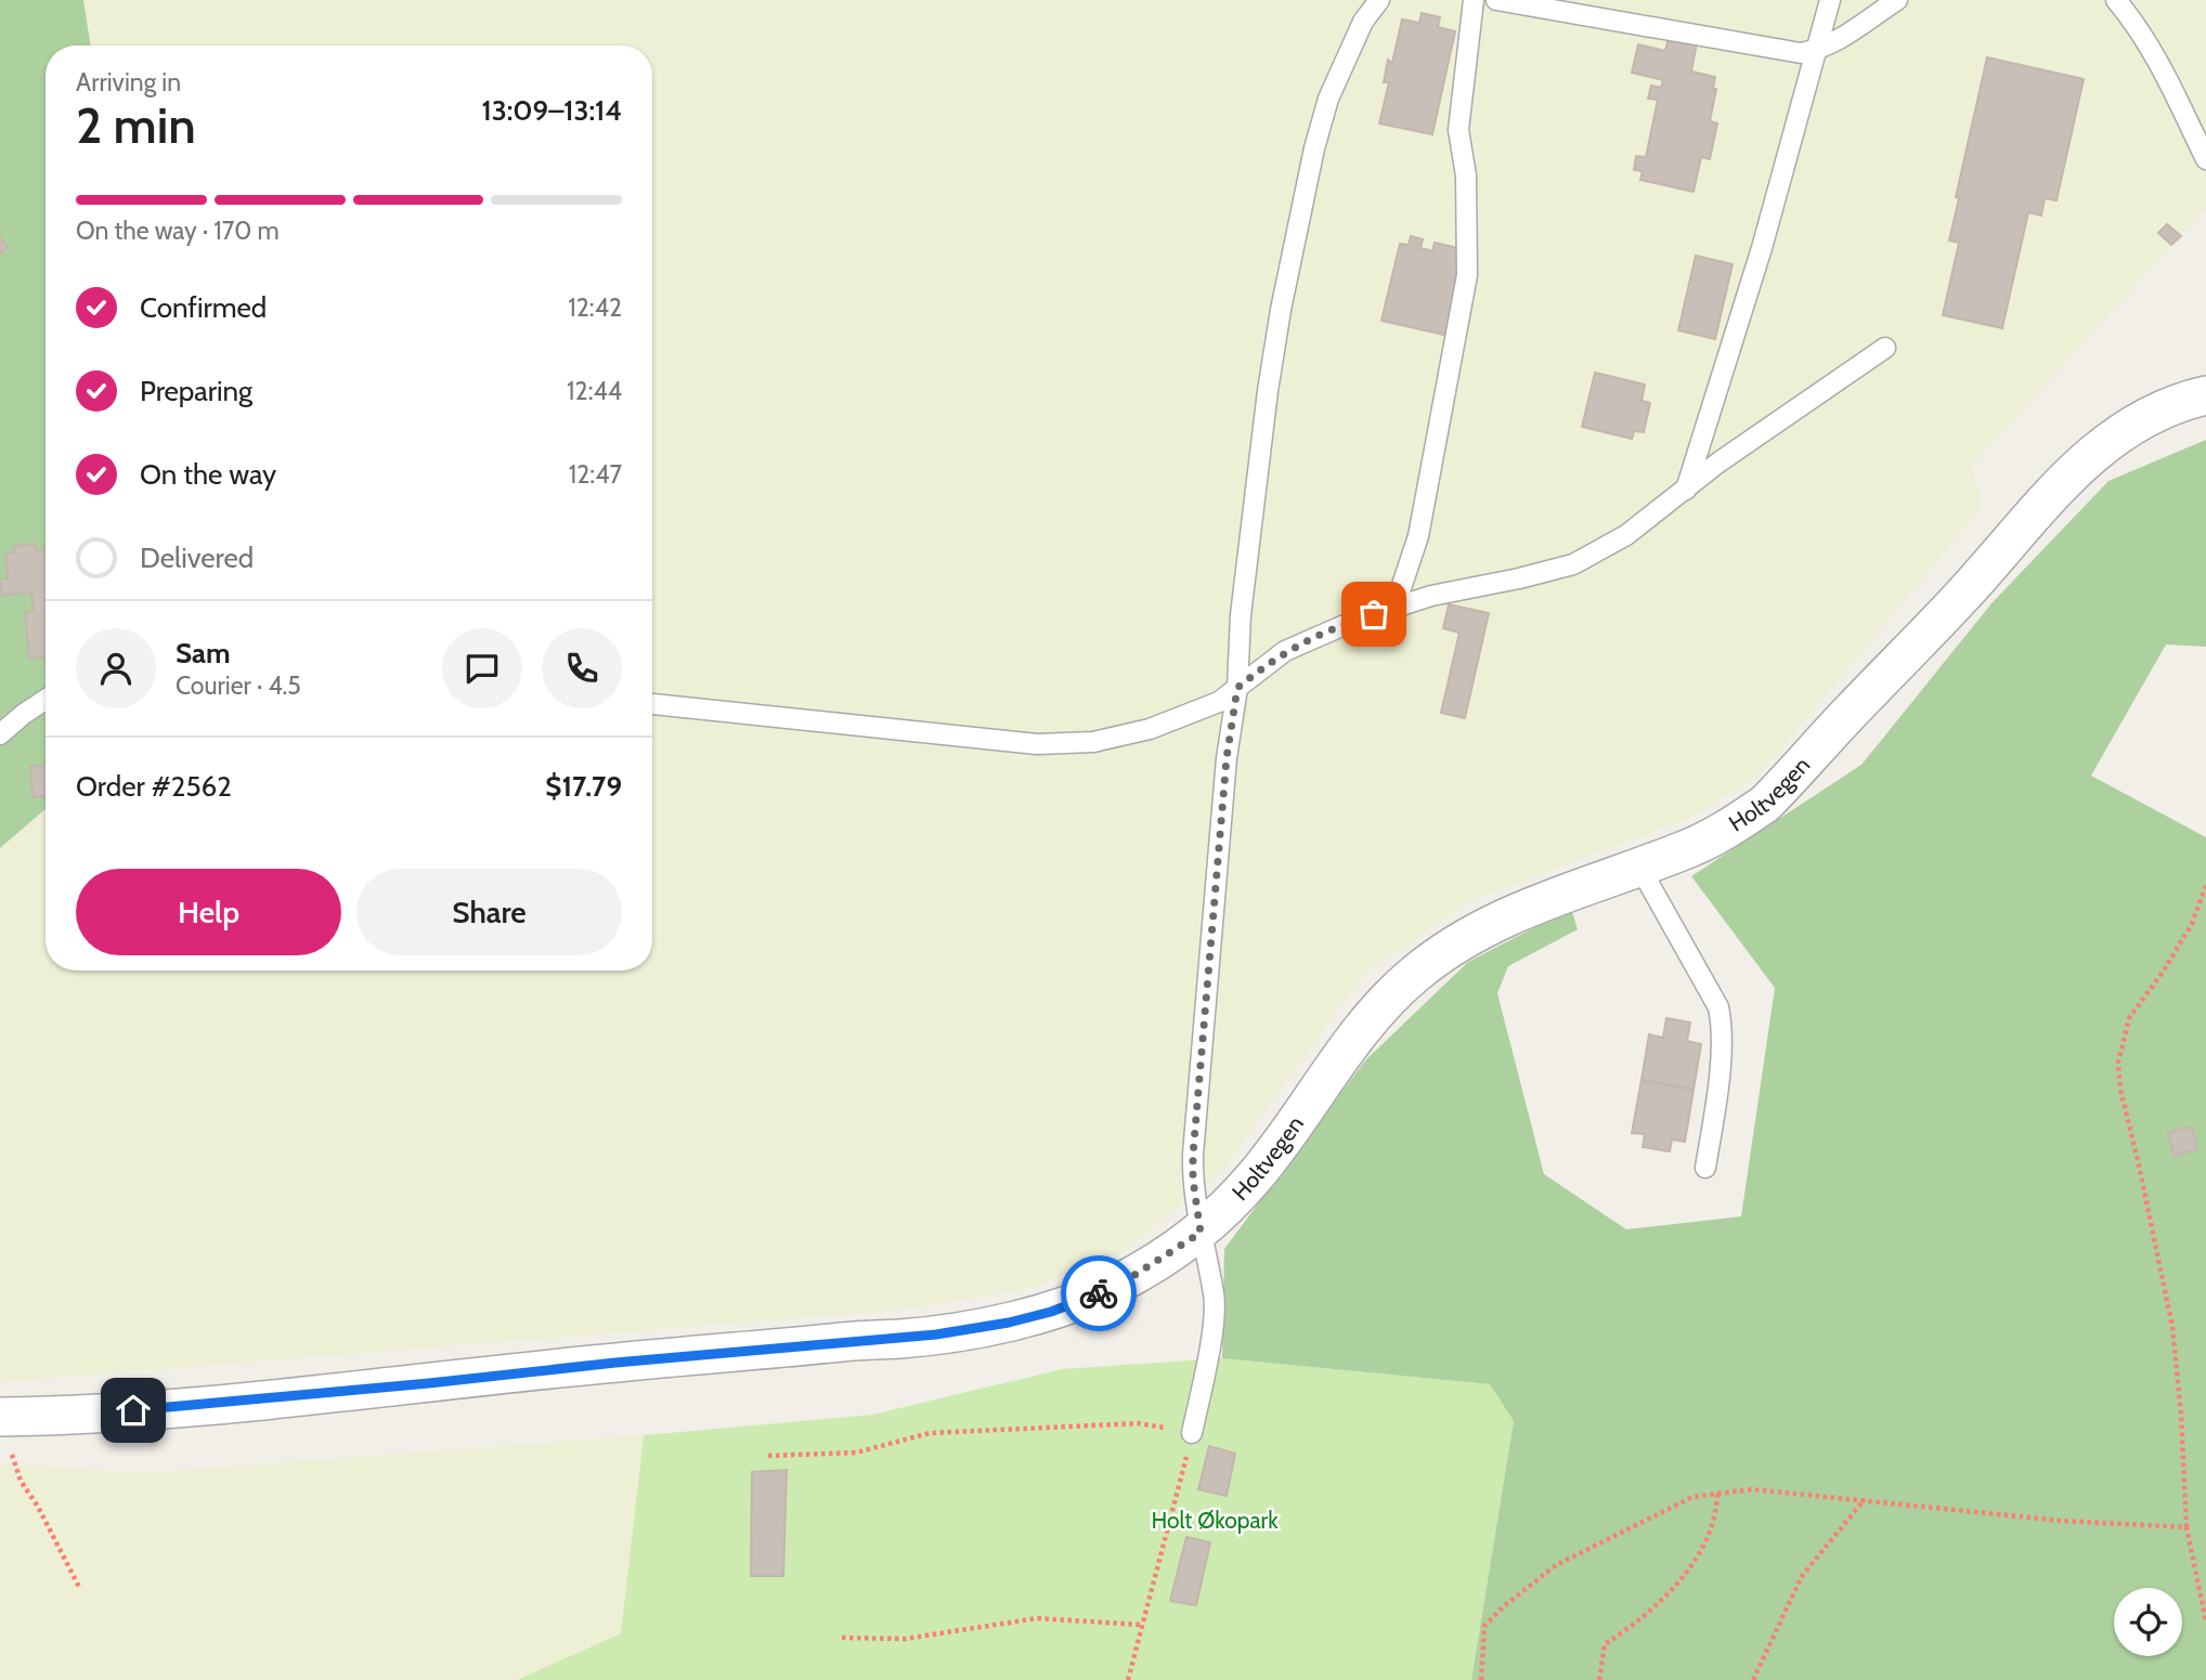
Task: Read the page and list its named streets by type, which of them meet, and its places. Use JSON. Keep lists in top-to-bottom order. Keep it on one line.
{"streets":{"street":["Holtvegen"]},"parks":["Holt Økopark"],"page":{"heading":["2 min","Arriving in","13:09–13:14"],"panel":["Sam","Courier · 4.5","Order #2562","$17.79"],"bar":"On the way · 170 m","list":[["Confirmed","12:42"],["Preparing","12:44"],["On the way","12:47"],"Delivered"],"buttons":["Help","Share"]}}
